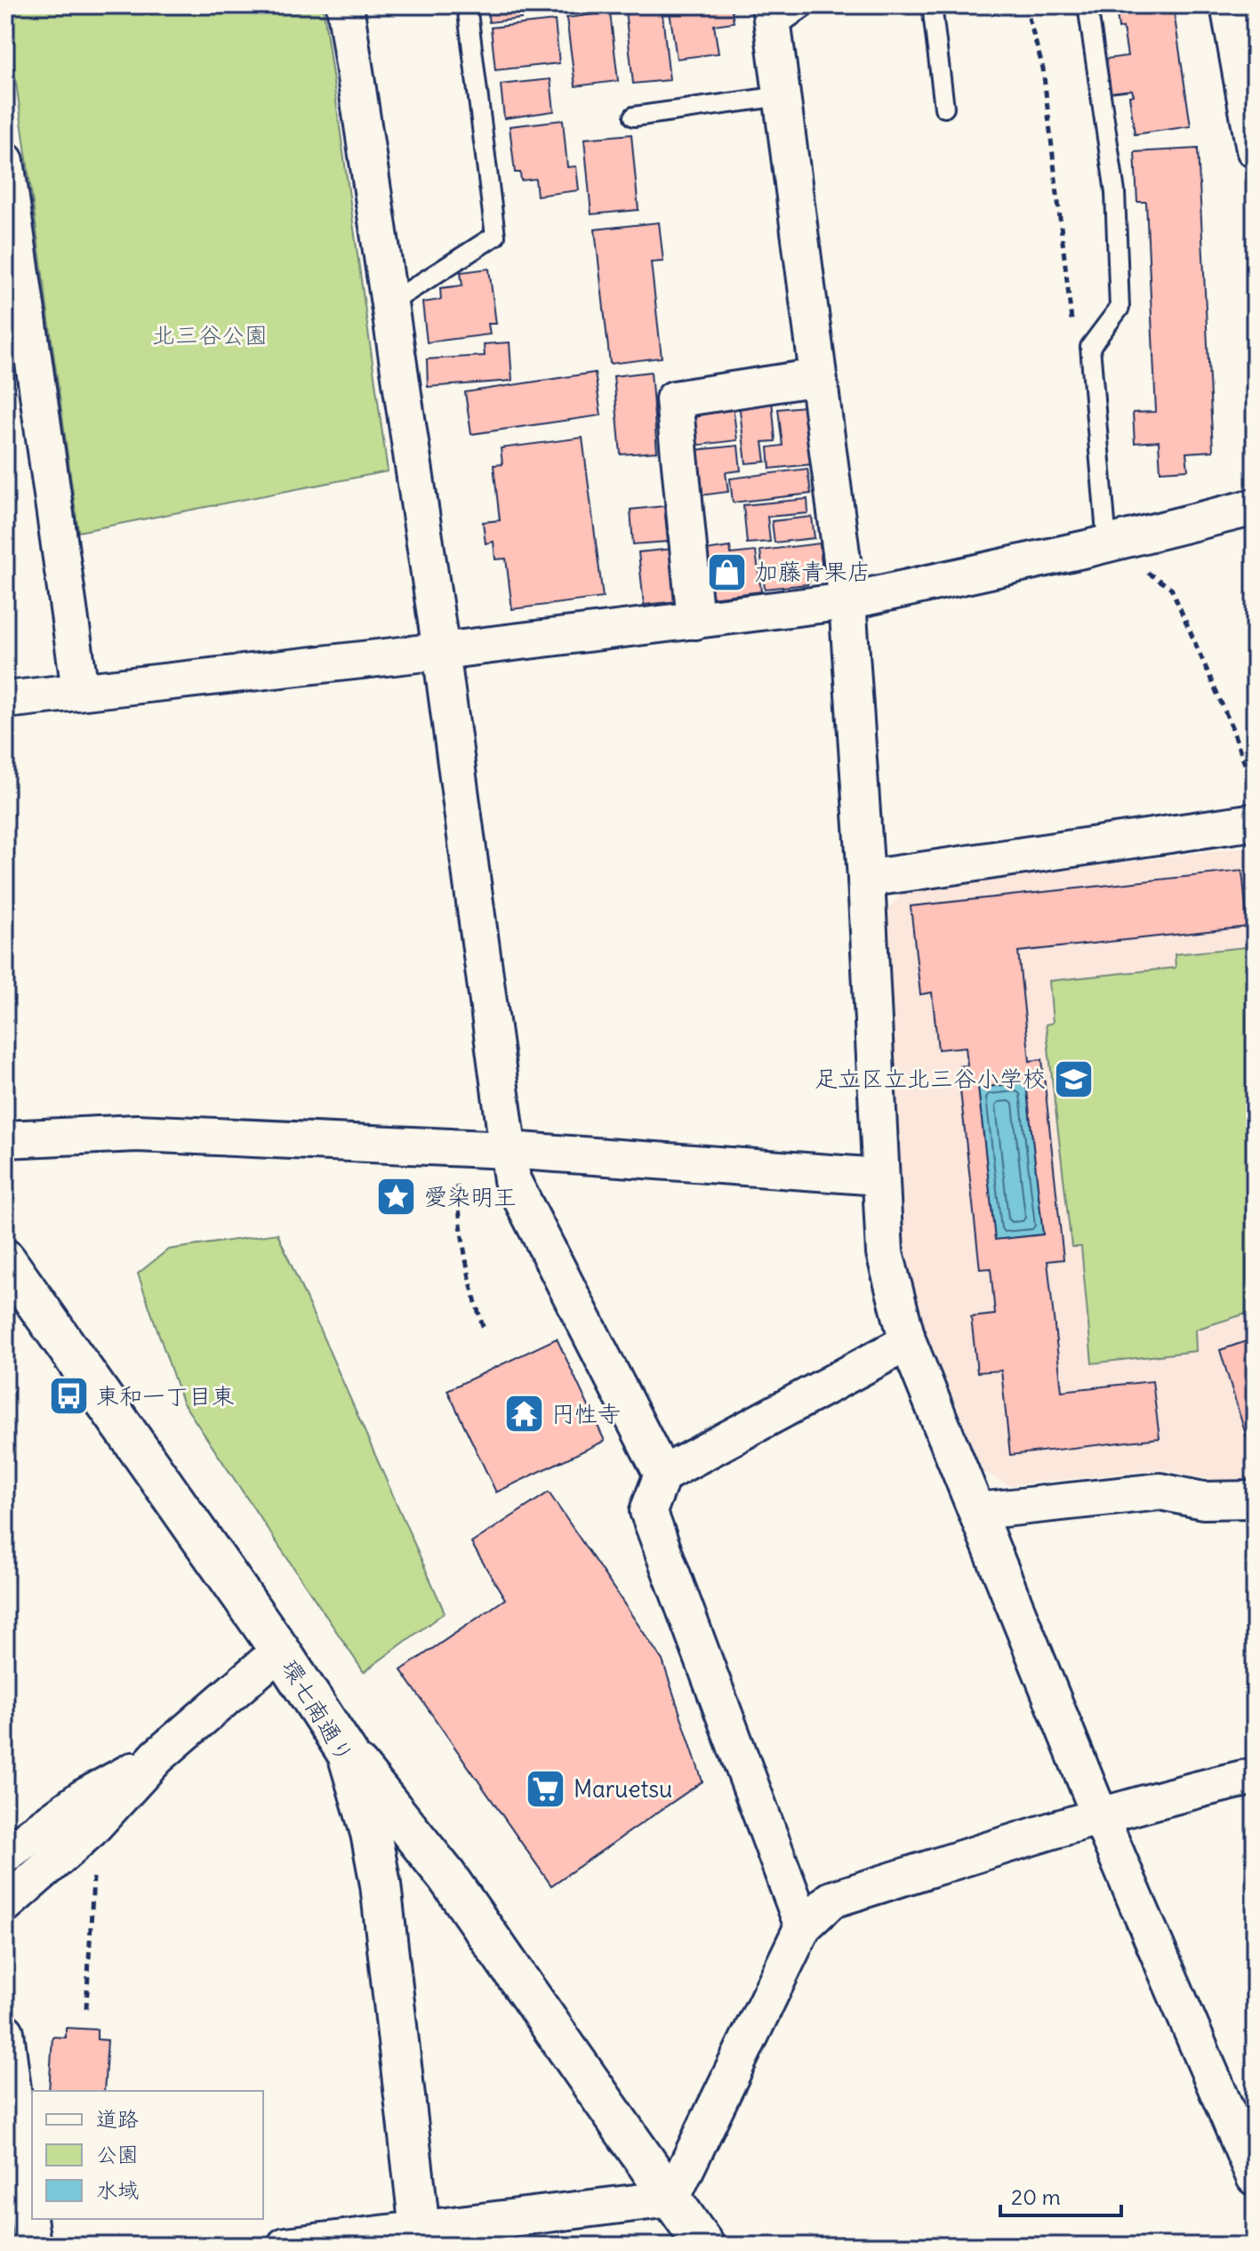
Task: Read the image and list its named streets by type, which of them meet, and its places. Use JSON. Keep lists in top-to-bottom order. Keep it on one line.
{"streets":{"street":["環七南通り"]},"parks":["北三谷公園"],"places":{"shop":["加藤青果店"],"school or university":["足立区立北三谷小学校"],"place":["愛染明王"],"bus stop":["東和一丁目東"],"temple":["円性寺"],"supermarket":["Maruetsu"]},"legend":["道路","公園","水域"],"scale_bar":"20 m"}
